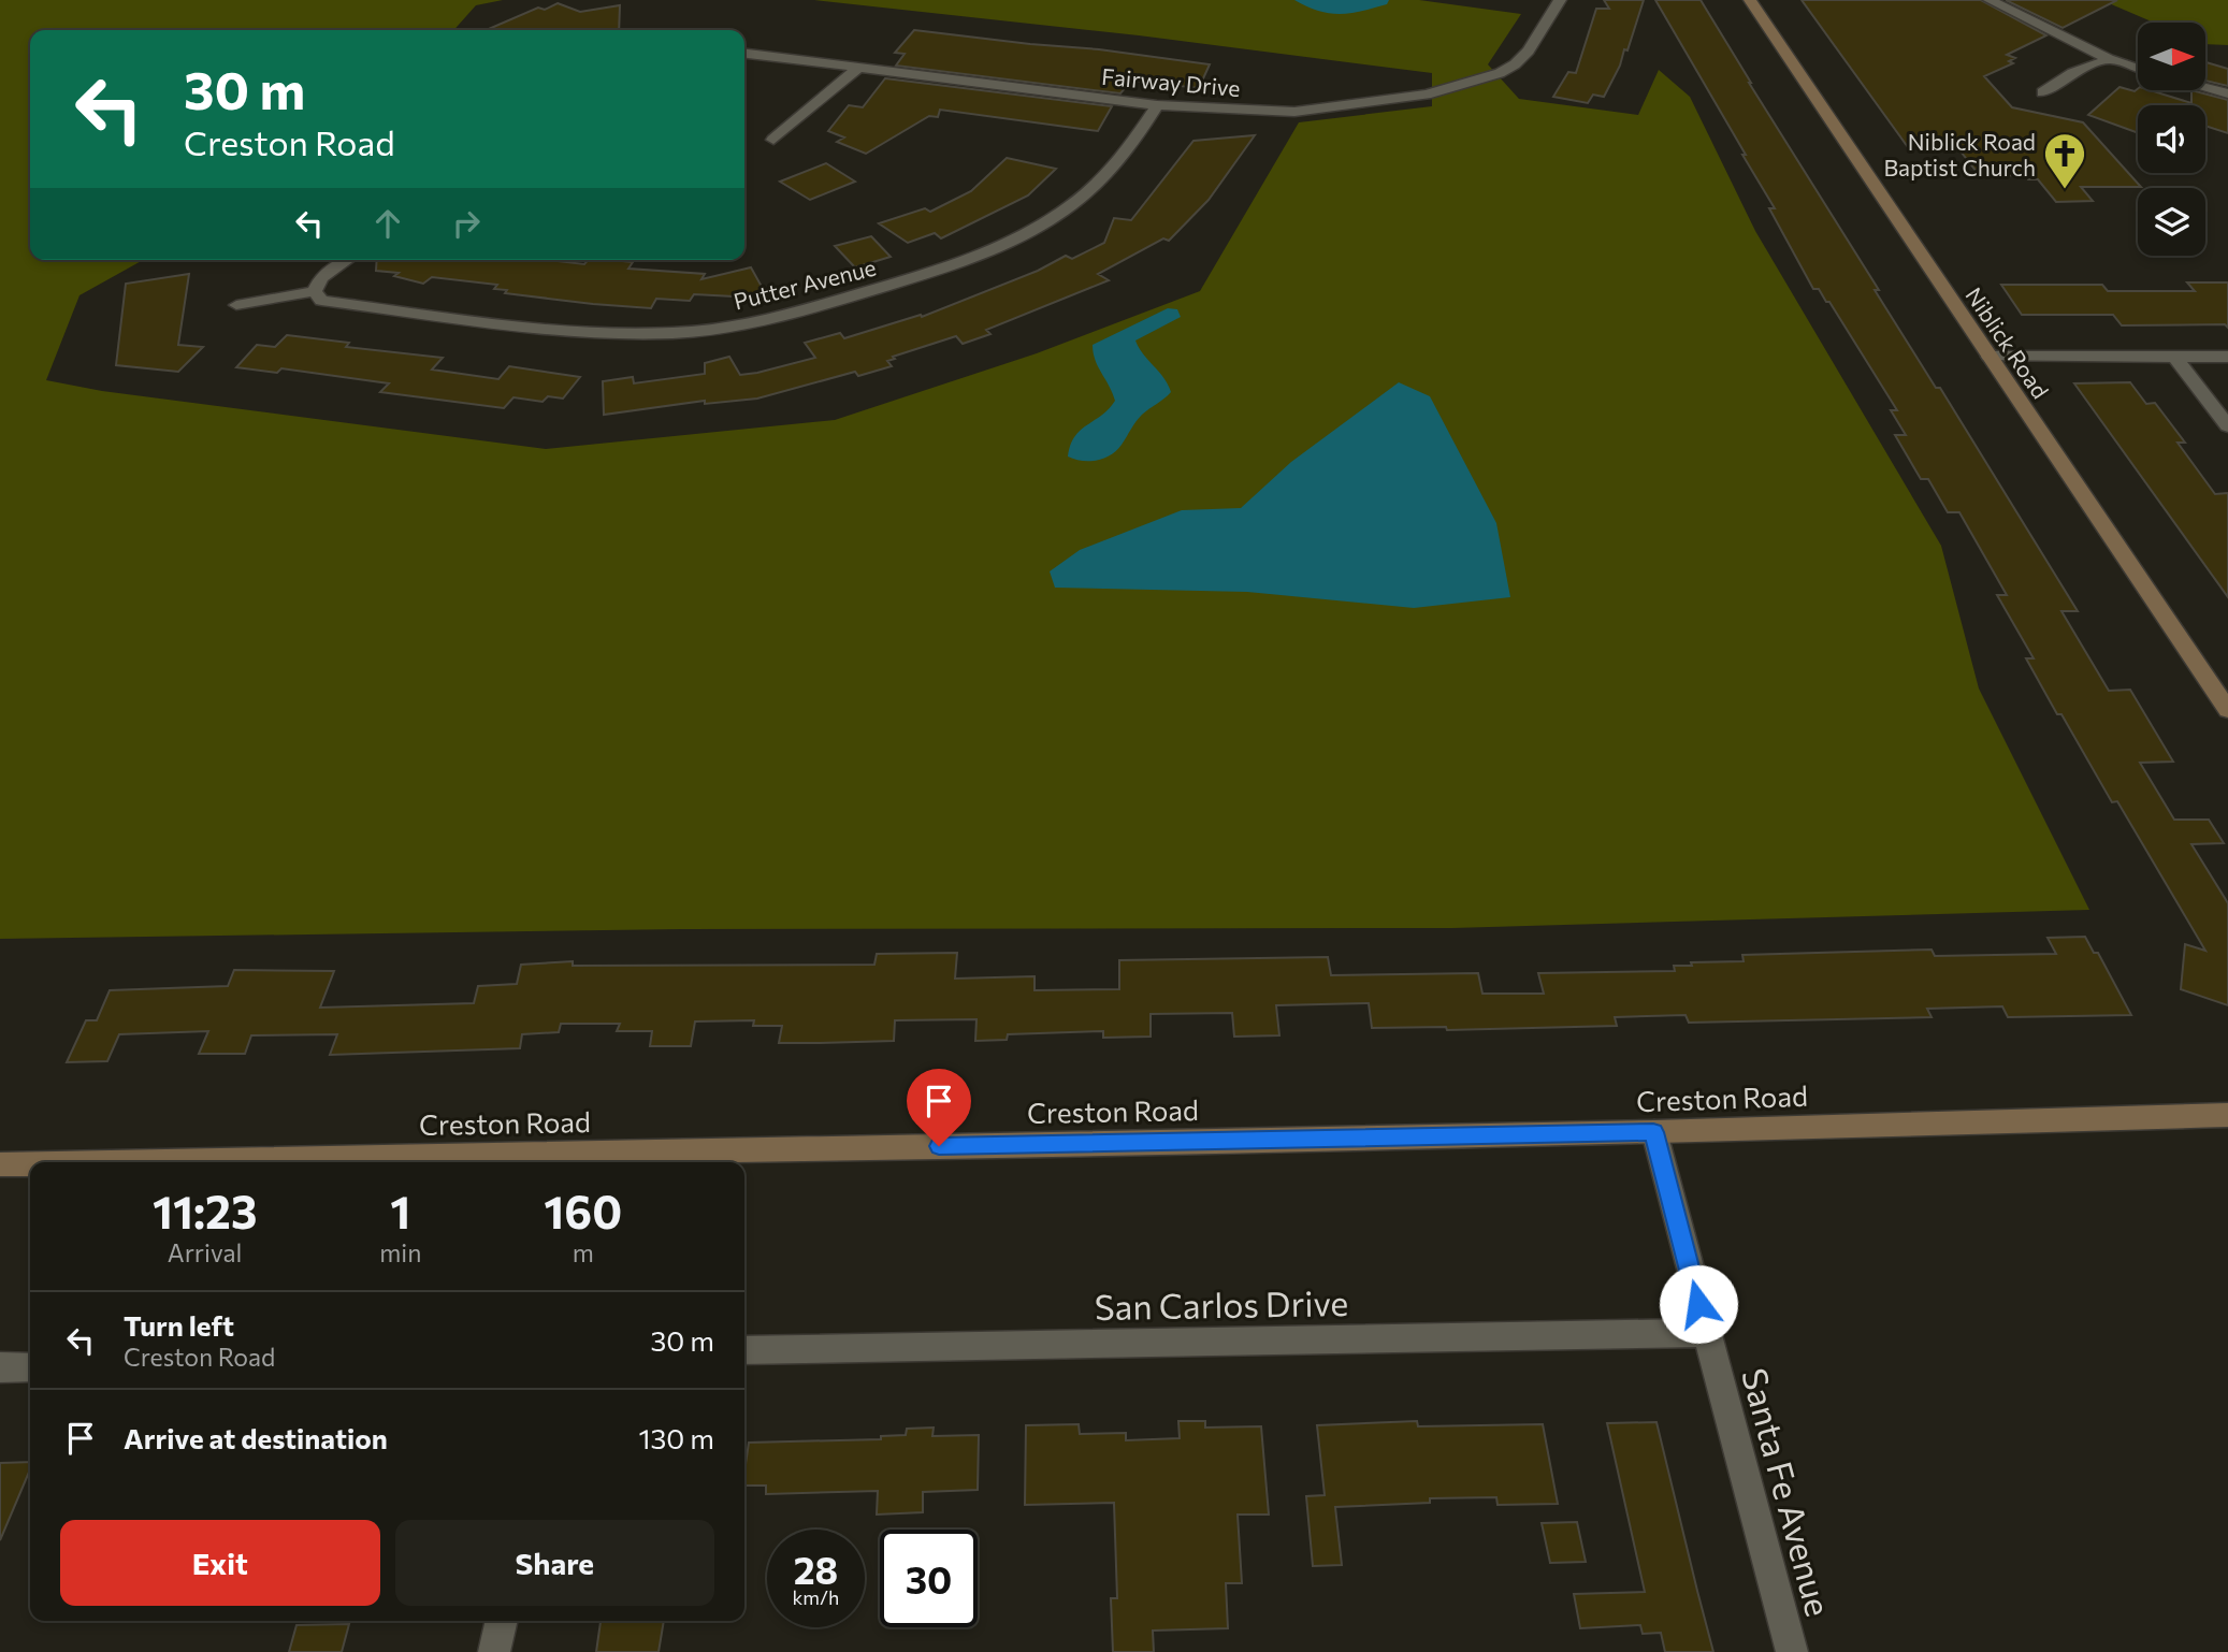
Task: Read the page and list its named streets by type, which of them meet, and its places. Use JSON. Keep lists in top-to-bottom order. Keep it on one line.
{"streets":{"main road":["Niblick Road","Creston Road"],"street":["Fairway Drive","Putter Avenue","San Carlos Drive","Santa Fe Avenue"]},"crossings":[["Fairway Drive","Putter Avenue"],["Creston Road","Santa Fe Avenue"],["San Carlos Drive","Santa Fe Avenue"]],"places":{"church":["Niblick Road Baptist Church"]},"north":"right","page":{"turn":["30 m","Creston Road"],"eta":["11:23","Arrival","1","min","160","m"],"list":[{"name":"Turn left","note":"Creston Road","value":"30 m"},{"name":"Arrive at destination","value":"130 m"}],"buttons":["Exit","Share"],"speed":"28 km/h","limit":"30"}}
